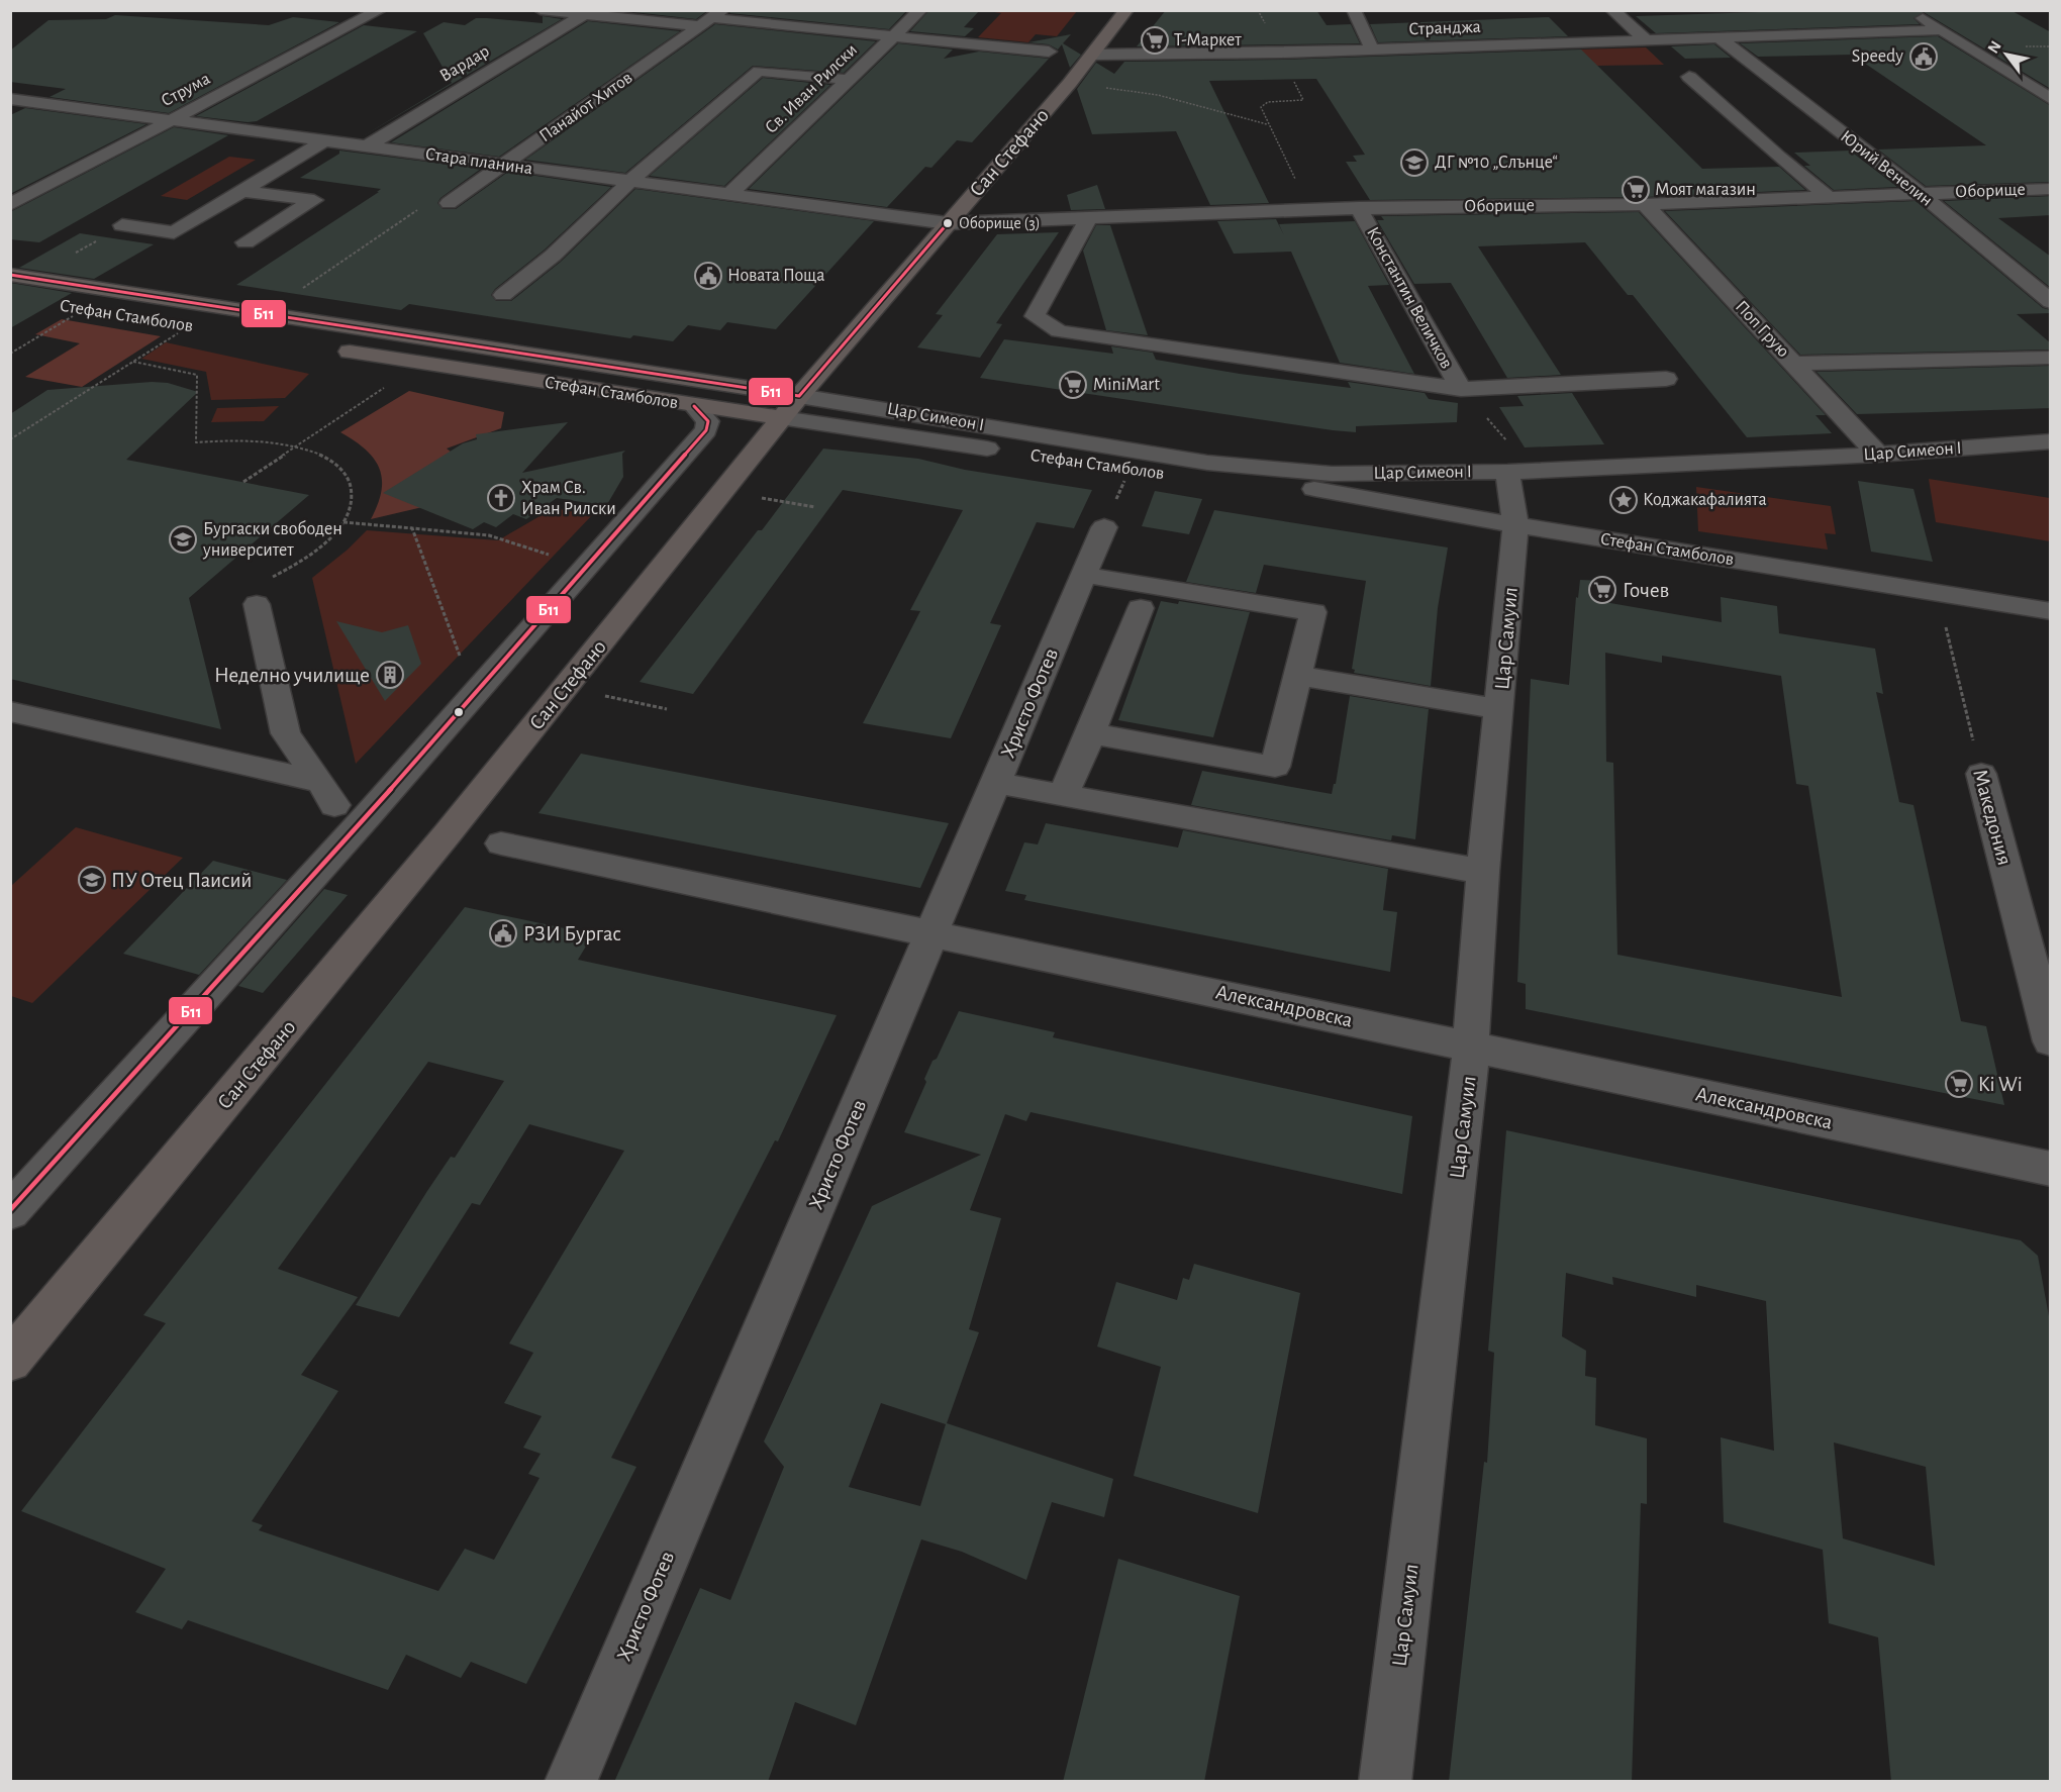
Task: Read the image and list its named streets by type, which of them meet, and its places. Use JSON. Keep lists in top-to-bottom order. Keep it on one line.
{"streets":{"main road":["Сан Стефано","Стефан Стамболов"],"street":["Странджа","Вардар","Св. Иван Рилски","Струма","Панайот Хитов","Стара планина","Юрий Венелин","Оборище","Константин Величков","Поп Грую","Цар Симеон I","Цар Самуил","Христо Фотев","Македония","Александровска"]},"crossings":[["Странджа","Сан Стефано"],["Странджа","Юрий Венелин"],["Вардар","Стара планина"],["Св. Иван Рилски","Стара планина"],["Струма","Стара планина"],["Панайот Хитов","Стара планина"],["Сан Стефано","Стара планина"],["Сан Стефано","Оборище"],["Сан Стефано","Стефан Стамболов"],["Сан Стефано","Цар Симеон I"],["Стара планина","Оборище"],["Юрий Венелин","Оборище"],["Оборище","Константин Величков"],["Оборище","Поп Грую"],["Стефан Стамболов","Цар Симеон I"],["Стефан Стамболов","Цар Самуил"],["Стефан Стамболов","Македония"],["Поп Грую","Цар Симеон I"],["Цар Симеон I","Цар Самуил"],["Цар Самуил","Александровска"],["Христо Фотев","Александровска"]],"places":{"supermarket":["Т-Маркет","Моят магазин","MiniMart","Гочев","Ki Wi"],"public building":["Speedy","Новата Поща","РЗИ Бургас"],"school or university":["ДГ №10 „Слънце“","Бургаски свободен университет","ПУ Отец Паисий"],"other":["Оборище (3)"],"church":["Храм Св. Иван Рилски"],"place":["Коджакафалията"],"building":["Неделно училище"]},"lines":["transit line Б11"],"north":"top left"}
